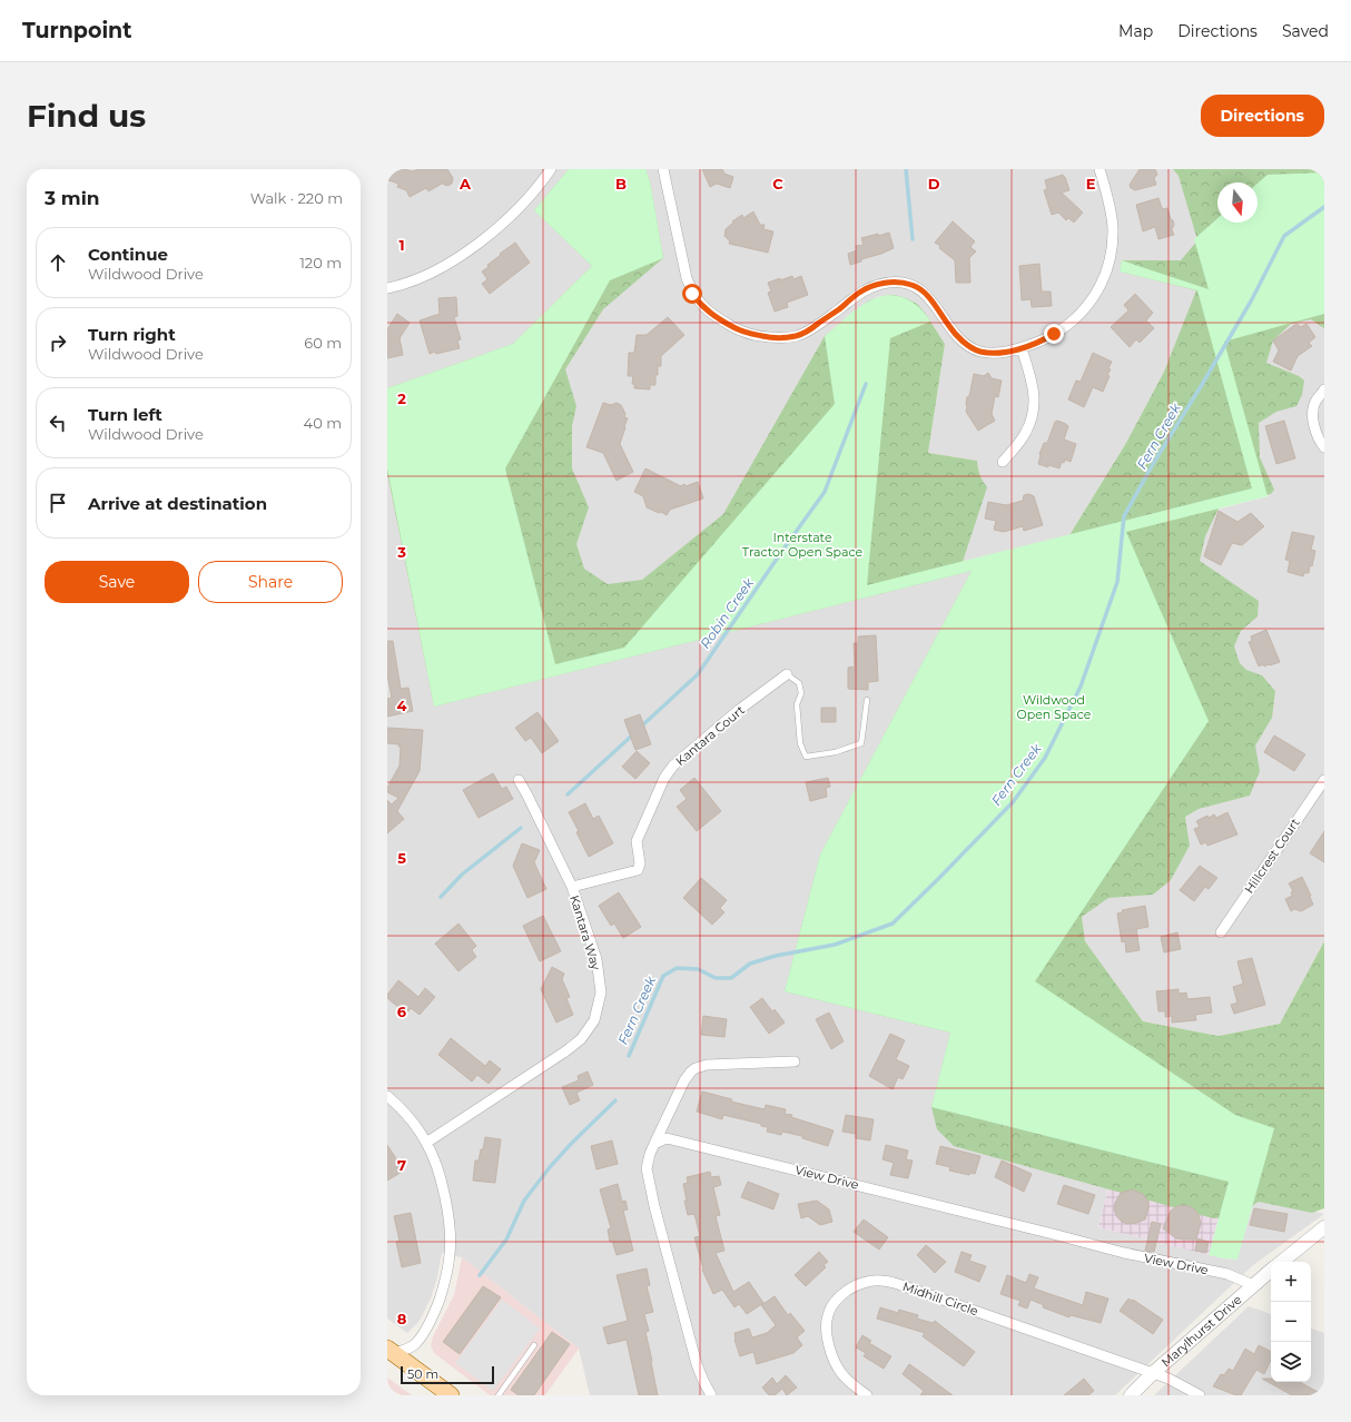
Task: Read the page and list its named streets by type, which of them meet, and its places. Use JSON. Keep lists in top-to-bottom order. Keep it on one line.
{"streets":{"street":["Kantara Court","Hillcrest Court","Kantara Way","View Drive","Midhill Circle","Marylhurst Drive"]},"crossings":[["Kantara Court","Kantara Way"],["View Drive","Marylhurst Drive"],["Midhill Circle","Marylhurst Drive"]],"water":["Fern Creek","Robin Creek"],"parks":["Interstate Tractor Open Space","Wildwood Open Space"],"scale_bar":"50 m","north":"bottom","page":{"header":"Turnpoint","nav":["Map","Directions","Saved"],"buttons":["Directions",["Save","Share"]],"title":"Find us","heading":["3 min","Walk · 220 m"],"list":[["Continue","Wildwood Drive","120 m"],["Turn right","Wildwood Drive","60 m"],["Turn left","Wildwood Drive","40 m"],"Arrive at destination"],"map_buttons":["+","−"],"scale":"50 m"},"grid":{"columns":["A","B","C","D","E"],"rows":["1","2","3","4","5","6","7","8"]}}
